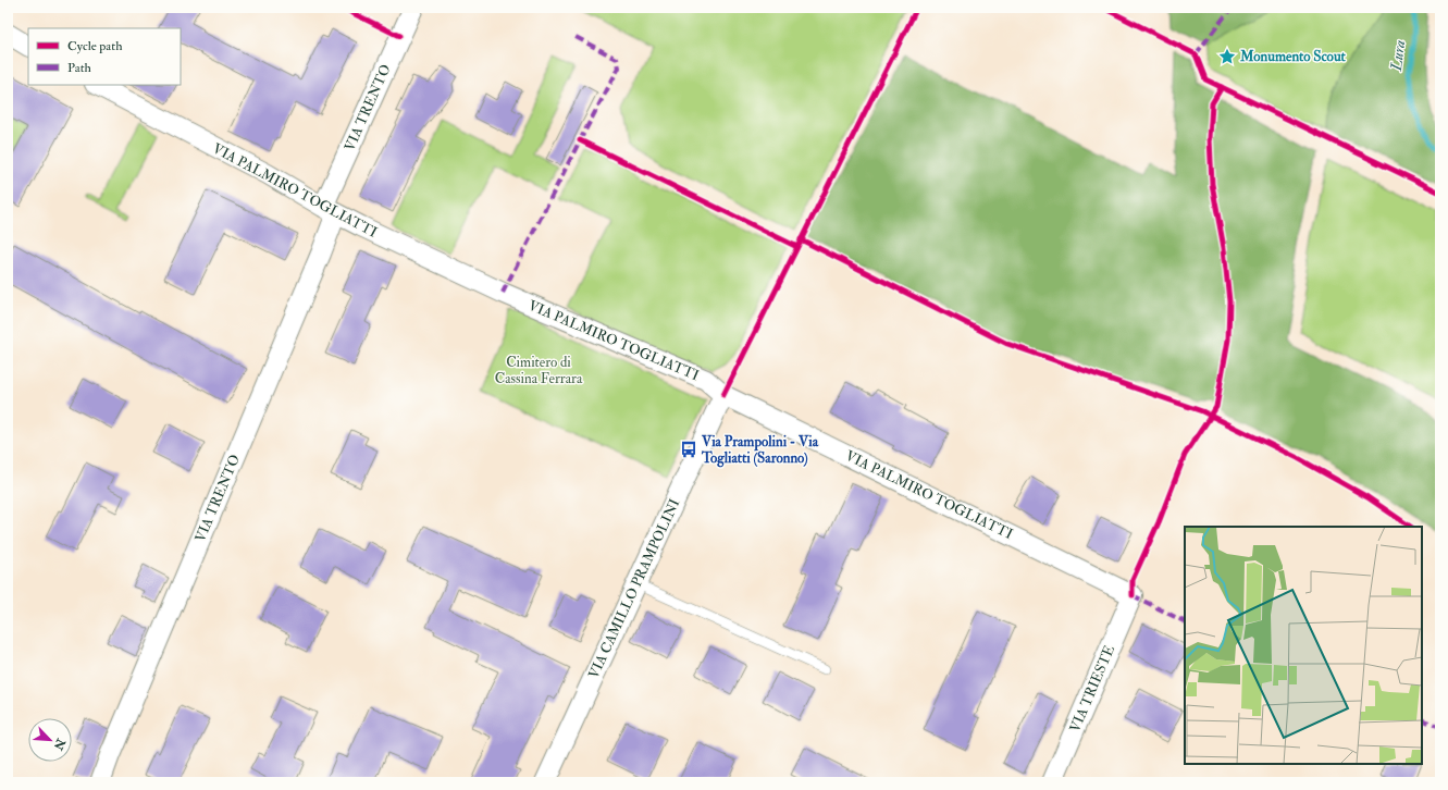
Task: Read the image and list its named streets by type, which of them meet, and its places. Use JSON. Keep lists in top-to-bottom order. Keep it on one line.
{"streets":{"street":["VIA TRENTO","VIA PALMIRO TOGLIATTI","VIA CAMILLO PRAMPOLINI","VIA TRIESTE"]},"crossings":[["VIA TRENTO","VIA PALMIRO TOGLIATTI"],["VIA PALMIRO TOGLIATTI","VIA CAMILLO PRAMPOLINI"],["VIA PALMIRO TOGLIATTI","VIA TRIESTE"]],"water":["Lura"],"parks":["Cimitero di Cassina Ferrara"],"places":{"place":["Monumento Scout"],"bus stop":["Via Prampolini - Via Togliatti (Saronno)"]},"legend":["Cycle path","Path"],"north":"bottom right"}
